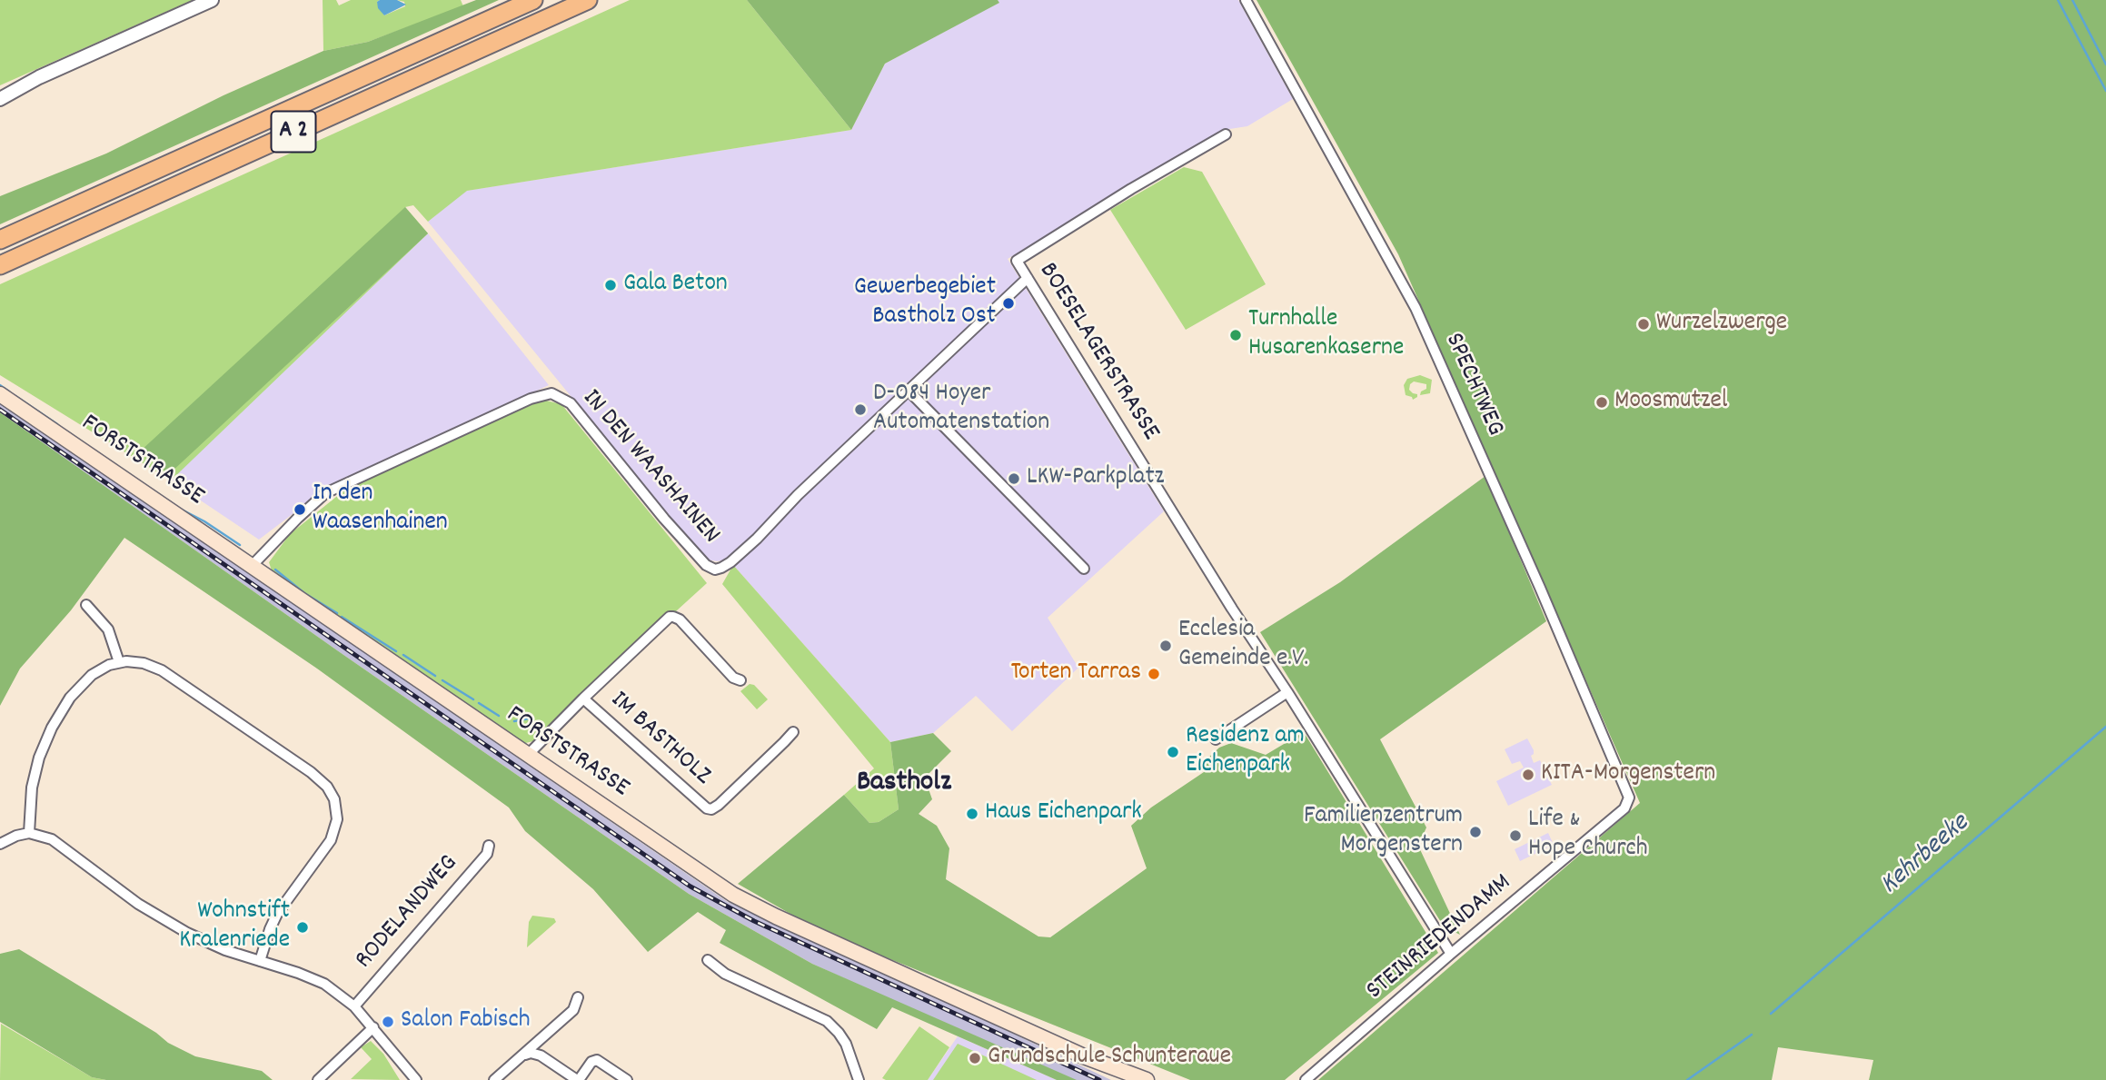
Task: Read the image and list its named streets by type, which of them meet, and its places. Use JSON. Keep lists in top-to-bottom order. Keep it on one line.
{"streets":{"highway":["A 2"],"main road":["FORSTSTRASSE"],"street":["BOESELAGERSTRASSE","SPECHTWEG","IN DEN WAASHAINEN","IM BASTHOLZ","RODELANDWEG","STEINRIEDENDAMM"]},"crossings":[["BOESELAGERSTRASSE","IN DEN WAASHAINEN"],["BOESELAGERSTRASSE","STEINRIEDENDAMM"],["SPECHTWEG","STEINRIEDENDAMM"],["FORSTSTRASSE","IN DEN WAASHAINEN"],["FORSTSTRASSE","IM BASTHOLZ"]],"districts":["Bastholz"],"water":["Kehrbeeke"],"places":["Gala Beton","Gewerbegebiet Bastholz Ost","Wurzelzwerge","Turnhalle Husarenkaserne","Moosmutzel","D-084 Hoyer Automatenstation","LKW-Parkplatz","In den Waasenhainen","Ecclesia Gemeinde e.V.","Torten Tarras","Residenz am Eichenpark","KITA-Morgenstern","Haus Eichenpark","Familienzentrum Morgenstern","Life & Hope Church","Wohnstift Kralenriede","Salon Fabisch","Grundschule Schunteraue"]}
